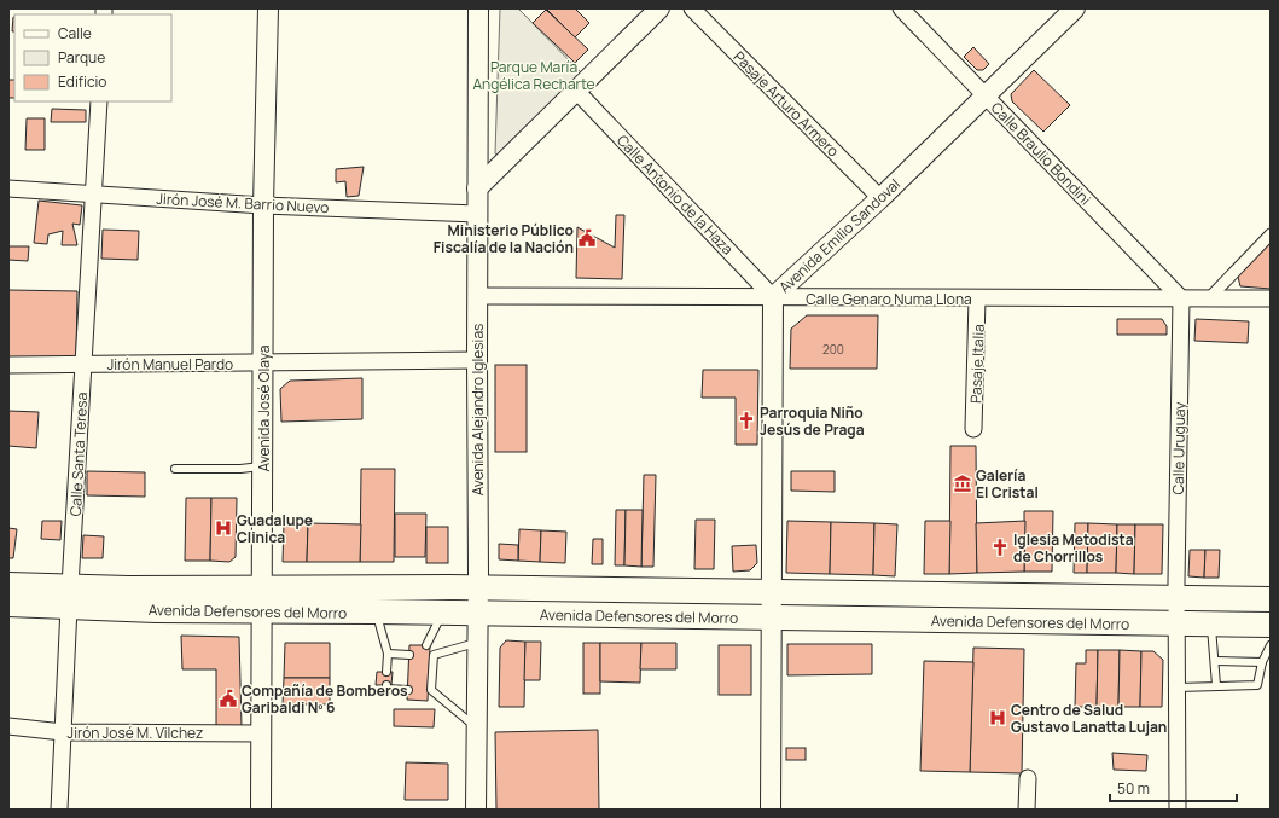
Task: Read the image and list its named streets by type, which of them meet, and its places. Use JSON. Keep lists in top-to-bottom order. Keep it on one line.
{"streets":{"main road":["Avenida Defensores del Morro"],"street":["Pasaje Arturo Armero","Calle Braulio Bondini","Calle Antonio de la Haza","Jirón José M. Barrio Nuevo","Avenida Emilio Sandoval","Calle Genaro Numa Llona","Jirón Manuel Pardo","Pasaje Italia","Avenida José Olaya","Avenida Alejandro Iglesias","Calle Uruguay","Calle Santa Teresa","Jirón José M. Vilchez"]},"crossings":[["Pasaje Arturo Armero","Avenida Emilio Sandoval"],["Calle Braulio Bondini","Avenida Emilio Sandoval"],["Calle Braulio Bondini","Calle Genaro Numa Llona"],["Calle Braulio Bondini","Calle Uruguay"],["Calle Antonio de la Haza","Avenida Emilio Sandoval"],["Calle Antonio de la Haza","Calle Genaro Numa Llona"],["Jirón José M. Barrio Nuevo","Avenida José Olaya"],["Jirón José M. Barrio Nuevo","Avenida Alejandro Iglesias"],["Jirón José M. Barrio Nuevo","Calle Santa Teresa"],["Avenida Emilio Sandoval","Calle Genaro Numa Llona"],["Avenida Emilio Sandoval","Avenida Defensores del Morro"],["Calle Genaro Numa Llona","Pasaje Italia"],["Calle Genaro Numa Llona","Avenida Alejandro Iglesias"],["Calle Genaro Numa Llona","Calle Uruguay"],["Jirón Manuel Pardo","Avenida José Olaya"],["Jirón Manuel Pardo","Avenida Alejandro Iglesias"],["Jirón Manuel Pardo","Calle Santa Teresa"],["Avenida José Olaya","Avenida Defensores del Morro"],["Avenida José Olaya","Jirón José M. Vilchez"],["Avenida Alejandro Iglesias","Avenida Defensores del Morro"],["Calle Uruguay","Avenida Defensores del Morro"],["Calle Santa Teresa","Avenida Defensores del Morro"],["Calle Santa Teresa","Jirón José M. Vilchez"]],"parks":["Parque María Angélica Recharte"],"places":{"public building":["Ministerio Público Fiscalía de la Nación","Compañía de Bomberos Garibaldi Nº 6"],"church":["Parroquia Niño Jesús de Praga","Iglesia Metodista de Chorrillos"],"museum":["Galería El Cristal"],"hospital":["Guadalupe Clinica","Centro de Salud Gustavo Lanatta Lujan"]},"house_numbers":["200"],"legend":["Calle","Parque","Edificio"],"scale_bar":"50 m"}
